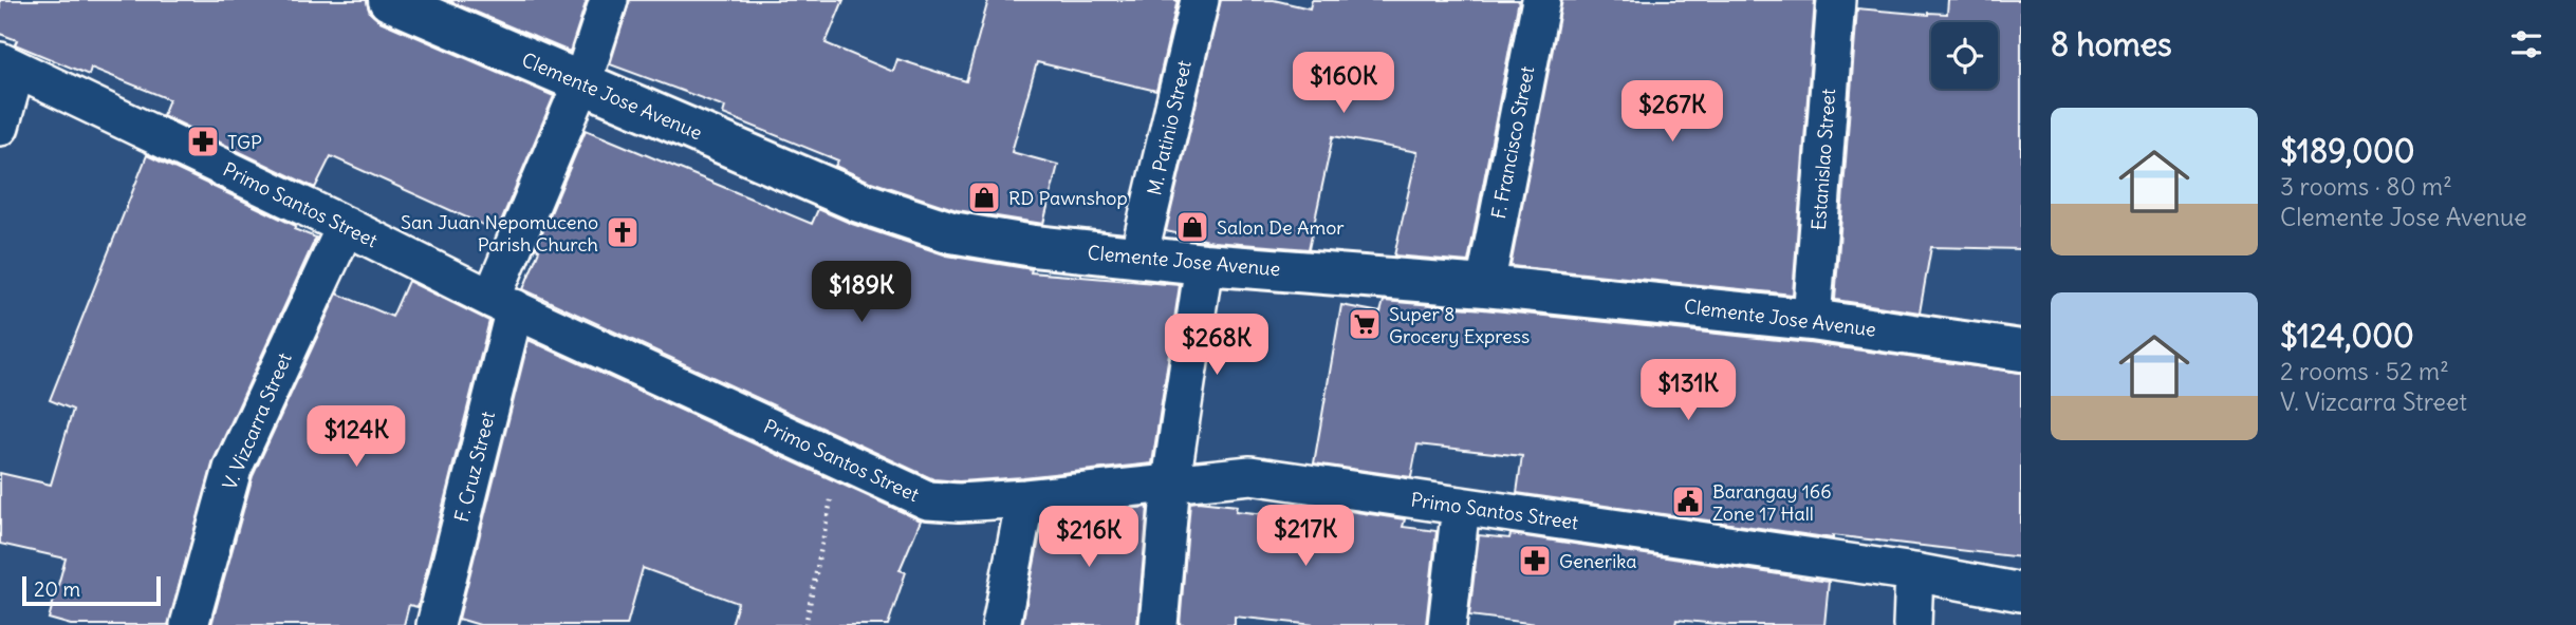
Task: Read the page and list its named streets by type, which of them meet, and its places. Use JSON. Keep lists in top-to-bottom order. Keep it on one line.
{"streets":{"street":["Clemente Jose Avenue","M. Patinio Street","F. Francisco Street","Estanislao Street","Primo Santos Street","V. Vizcarra Street","F. Cruz Street"]},"crossings":[["Clemente Jose Avenue","M. Patinio Street"],["Clemente Jose Avenue","F. Francisco Street"],["Clemente Jose Avenue","Estanislao Street"],["Clemente Jose Avenue","F. Cruz Street"],["Primo Santos Street","V. Vizcarra Street"],["Primo Santos Street","F. Cruz Street"]],"places":{"pharmacy":["TGP","Generika"],"shop":["RD Pawnshop","Salon De Amor"],"church":["San Juan Nepomuceno Parish Church"],"supermarket":["Super 8 Grocery Express"],"public building":["Barangay 166 Zone 17 Hall"]},"scale_bar":"20 m","page":{"heading":"8 homes","price":["$160K","$267K","$189K","$268K","$131K","$124K","$217K","$216K"],"list":[{"name":"$189,000","note":"3 rooms · 80 m² · Clemente Jose Avenue"},{"name":"$124,000","note":"2 rooms · 52 m² · V. Vizcarra Street"}],"scale":"20 m"}}
